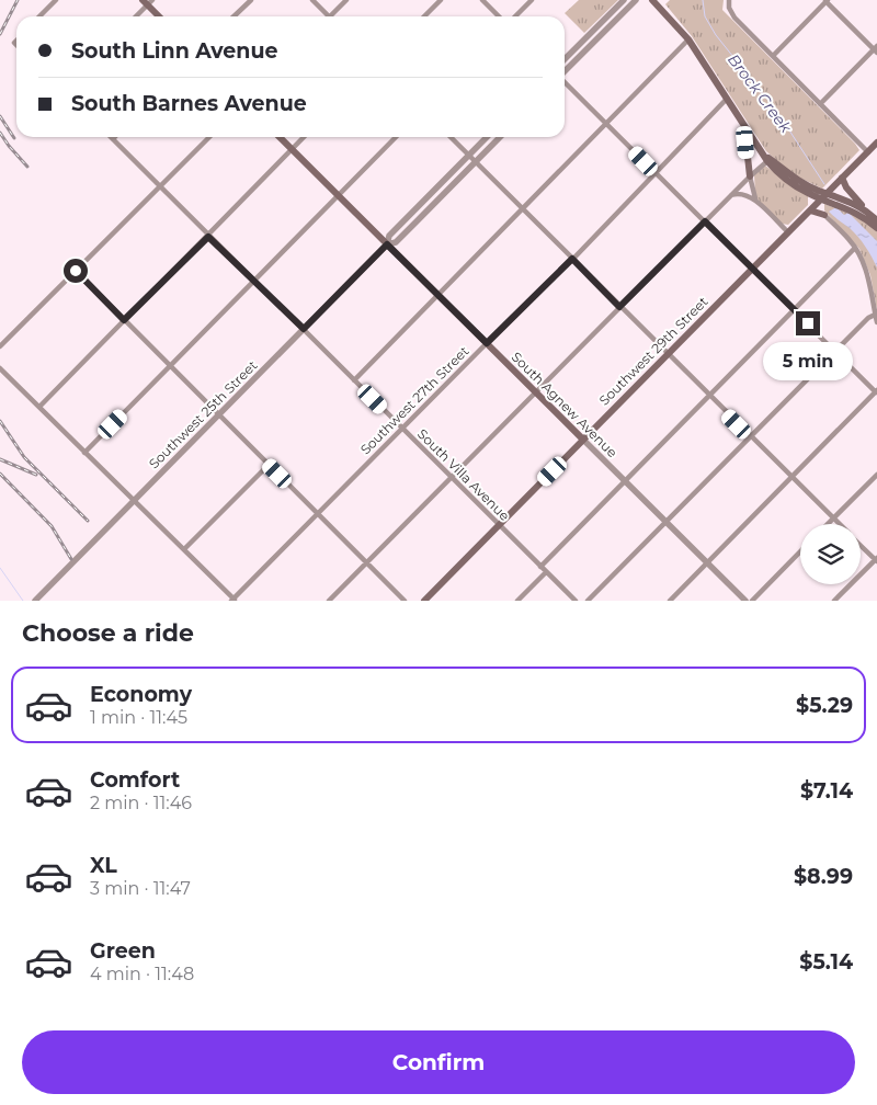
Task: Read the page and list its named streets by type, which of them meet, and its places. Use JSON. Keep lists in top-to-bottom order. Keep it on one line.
{"streets":{"main road":["Southwest 29th Street","South Agnew Avenue"],"street":["Southwest 27th Street","Southwest 25th Street","South Villa Avenue"]},"crossings":[["Southwest 29th Street","South Agnew Avenue"],["Southwest 29th Street","South Villa Avenue"],["Southwest 27th Street","South Agnew Avenue"],["Southwest 27th Street","South Villa Avenue"],["South Agnew Avenue","Southwest 25th Street"],["Southwest 25th Street","South Villa Avenue"]],"water":["Brock Creek"],"page":{"banner":["South Linn Avenue","South Barnes Avenue"],"bubble":"5 min","heading":"Choose a ride","list":[{"name":"Economy","note":"1 min · 11:45","value":"$5.29"},{"name":"Comfort","note":"2 min · 11:46","value":"$7.14"},{"name":"XL","note":"3 min · 11:47","value":"$8.99"},{"name":"Green","note":"4 min · 11:48","value":"$5.14"}],"buttons":"Confirm"}}
